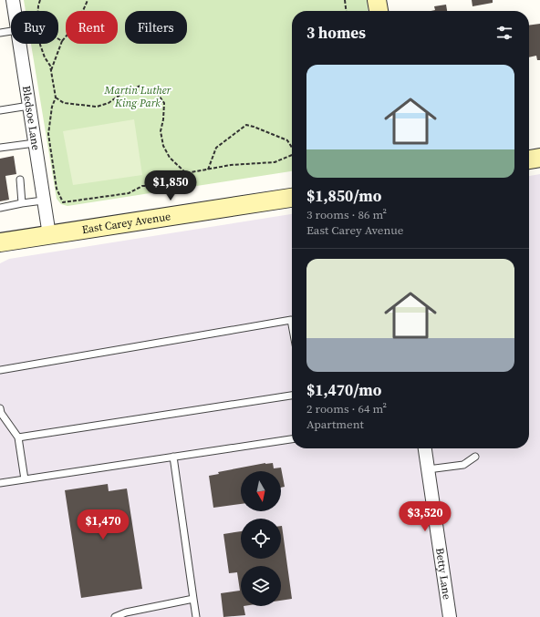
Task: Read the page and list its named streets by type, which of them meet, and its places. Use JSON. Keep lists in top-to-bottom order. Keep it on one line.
{"streets":{"main road":["East Carey Avenue"],"street":["Bledsoe Lane","Betty Lane"]},"crossings":[["Bledsoe Lane","East Carey Avenue"]],"parks":["Martin Luther King Park"],"north":"bottom","page":{"chip":["Buy","Rent","Filters"],"heading":"3 homes","list":[{"name":"$1,850/mo","note":"3 rooms · 86 m² · East Carey Avenue"},{"name":"$1,470/mo","note":"2 rooms · 64 m² · Apartment"}],"price":["$1,850","$3,520","$1,470"]}}
